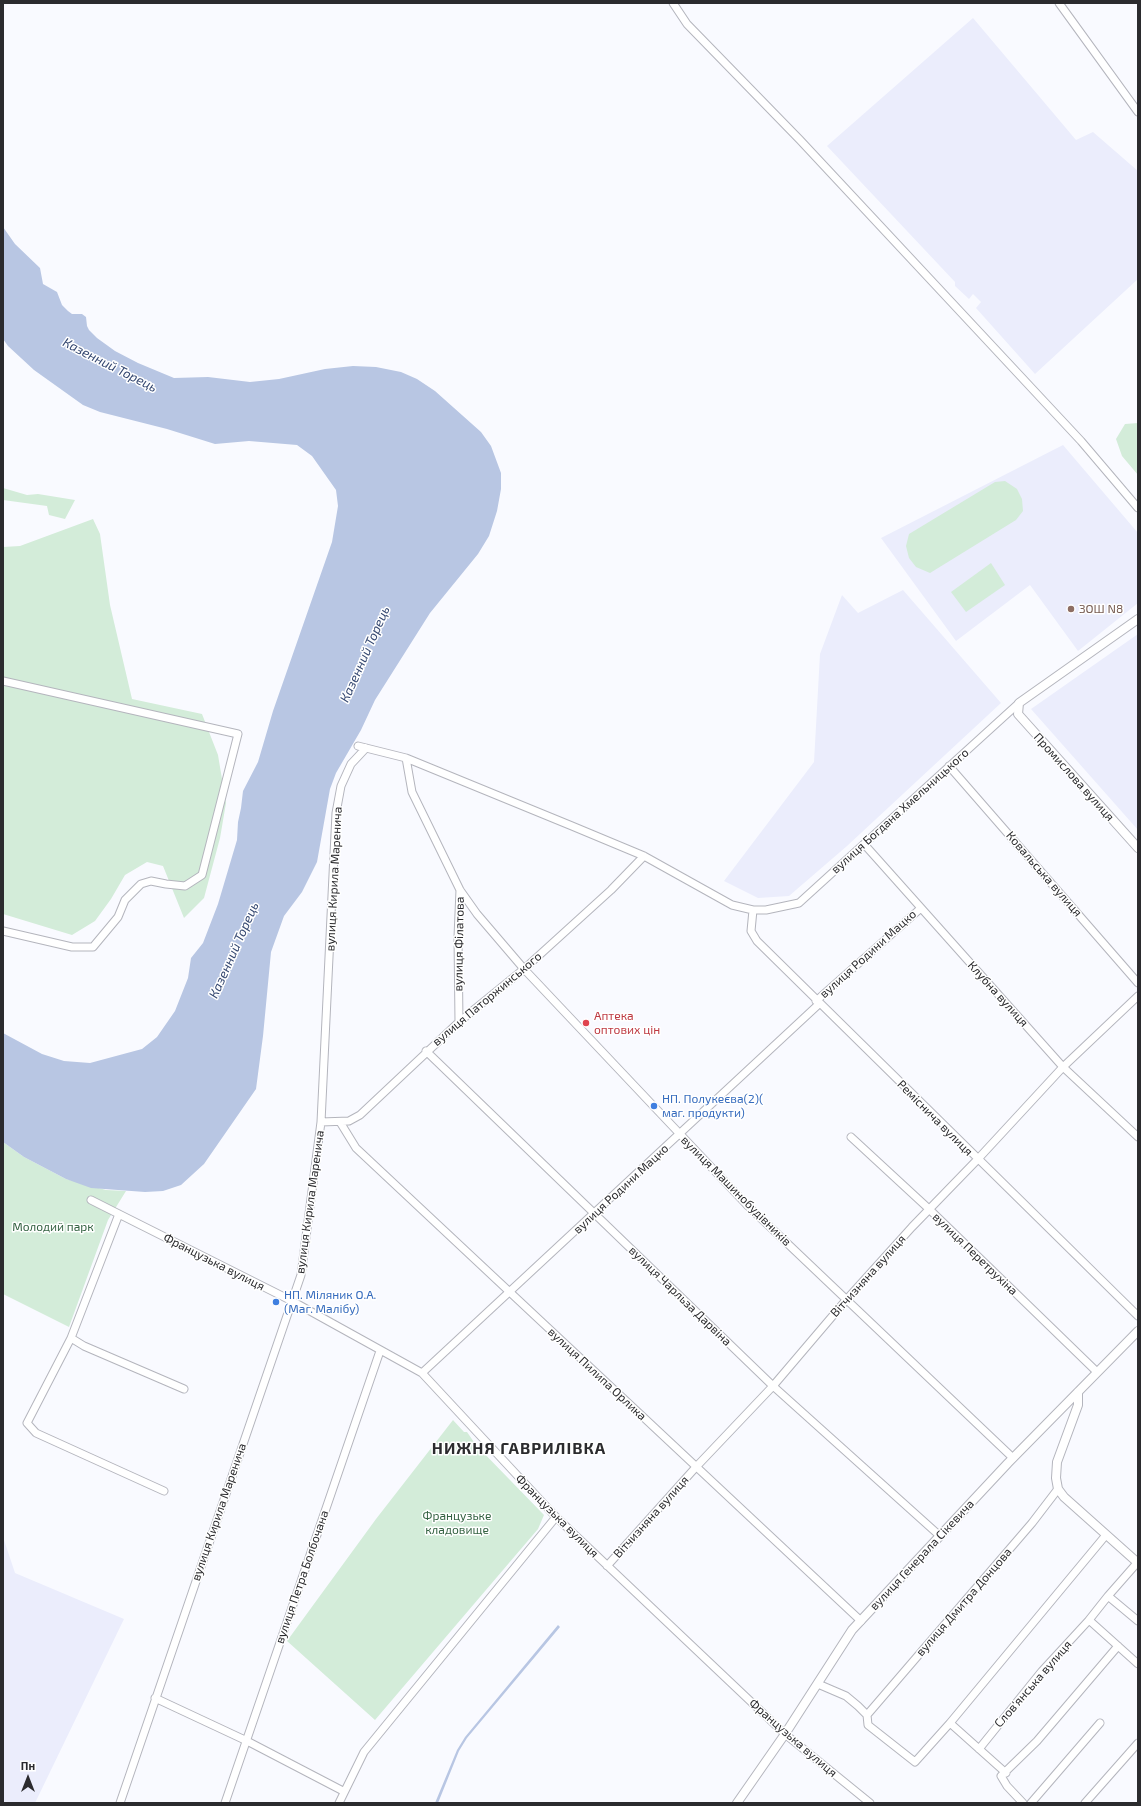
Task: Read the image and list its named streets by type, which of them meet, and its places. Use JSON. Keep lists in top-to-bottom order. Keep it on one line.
{"streets":{"street":["Промислова вулиця","вулиця Богдана Хмельницького","Ковальська вулиця","вулиця Кирила Маренича","вулиця Філатова","вулиця Родини Мацко","Клубна вулиця","вулиця Паторжинського","Реміснича вулиця","вулиця Машинобудівників","вулиця Перетрухіна","Французька вулиця","Вітчизняна вулиця","вулиця Чарльза Дарвіна","вулиця Пилипа Орлика","вулиця Генерала Сікевича","вулиця Петра Болбочана","вулиця Дмитра Донцова","Слов'янська вулиця"]},"crossings":[["Промислова вулиця","вулиця Богдана Хмельницького"],["вулиця Богдана Хмельницького","Ковальська вулиця"],["вулиця Богдана Хмельницького","вулиця Кирила Маренича"],["вулиця Богдана Хмельницького","Клубна вулиця"],["вулиця Богдана Хмельницького","вулиця Паторжинського"],["вулиця Богдана Хмельницького","Реміснича вулиця"],["вулиця Богдана Хмельницького","вулиця Машинобудівників"],["вулиця Кирила Маренича","вулиця Паторжинського"],["вулиця Кирила Маренича","Французька вулиця"],["вулиця Філатова","вулиця Паторжинського"],["вулиця Філатова","вулиця Машинобудівників"],["вулиця Родини Мацко","Клубна вулиця"],["вулиця Родини Мацко","Реміснича вулиця"],["вулиця Родини Мацко","вулиця Машинобудівників"],["вулиця Родини Мацко","Французька вулиця"],["вулиця Родини Мацко","вулиця Чарльза Дарвіна"],["вулиця Родини Мацко","вулиця Пилипа Орлика"],["Клубна вулиця","Вітчизняна вулиця"],["вулиця Паторжинського","вулиця Машинобудівників"],["вулиця Паторжинського","вулиця Чарльза Дарвіна"],["вулиця Паторжинського","вулиця Пилипа Орлика"],["Реміснича вулиця","Вітчизняна вулиця"],["вулиця Машинобудівників","Вітчизняна вулиця"],["вулиця Машинобудівників","вулиця Генерала Сікевича"],["вулиця Перетрухіна","Вітчизняна вулиця"],["вулиця Перетрухіна","вулиця Генерала Сікевича"],["Французька вулиця","Вітчизняна вулиця"],["Французька вулиця","вулиця Генерала Сікевича"],["Французька вулиця","вулиця Петра Болбочана"],["Вітчизняна вулиця","вулиця Чарльза Дарвіна"],["Вітчизняна вулиця","вулиця Пилипа Орлика"],["вулиця Чарльза Дарвіна","вулиця Генерала Сікевича"],["вулиця Пилипа Орлика","вулиця Генерала Сікевича"]],"districts":["НИЖНЯ ГАВРИЛІВКА"],"water":["Казенний Торець"],"parks":["Молодий парк","Французьке кладовище"],"places":["ЗОШ N8","Аптека оптових цін","НП. Полукеєва(2)( маг. продукти)","НП. Міляник О.А. (Маг. Малібу)"],"north":"top"}
